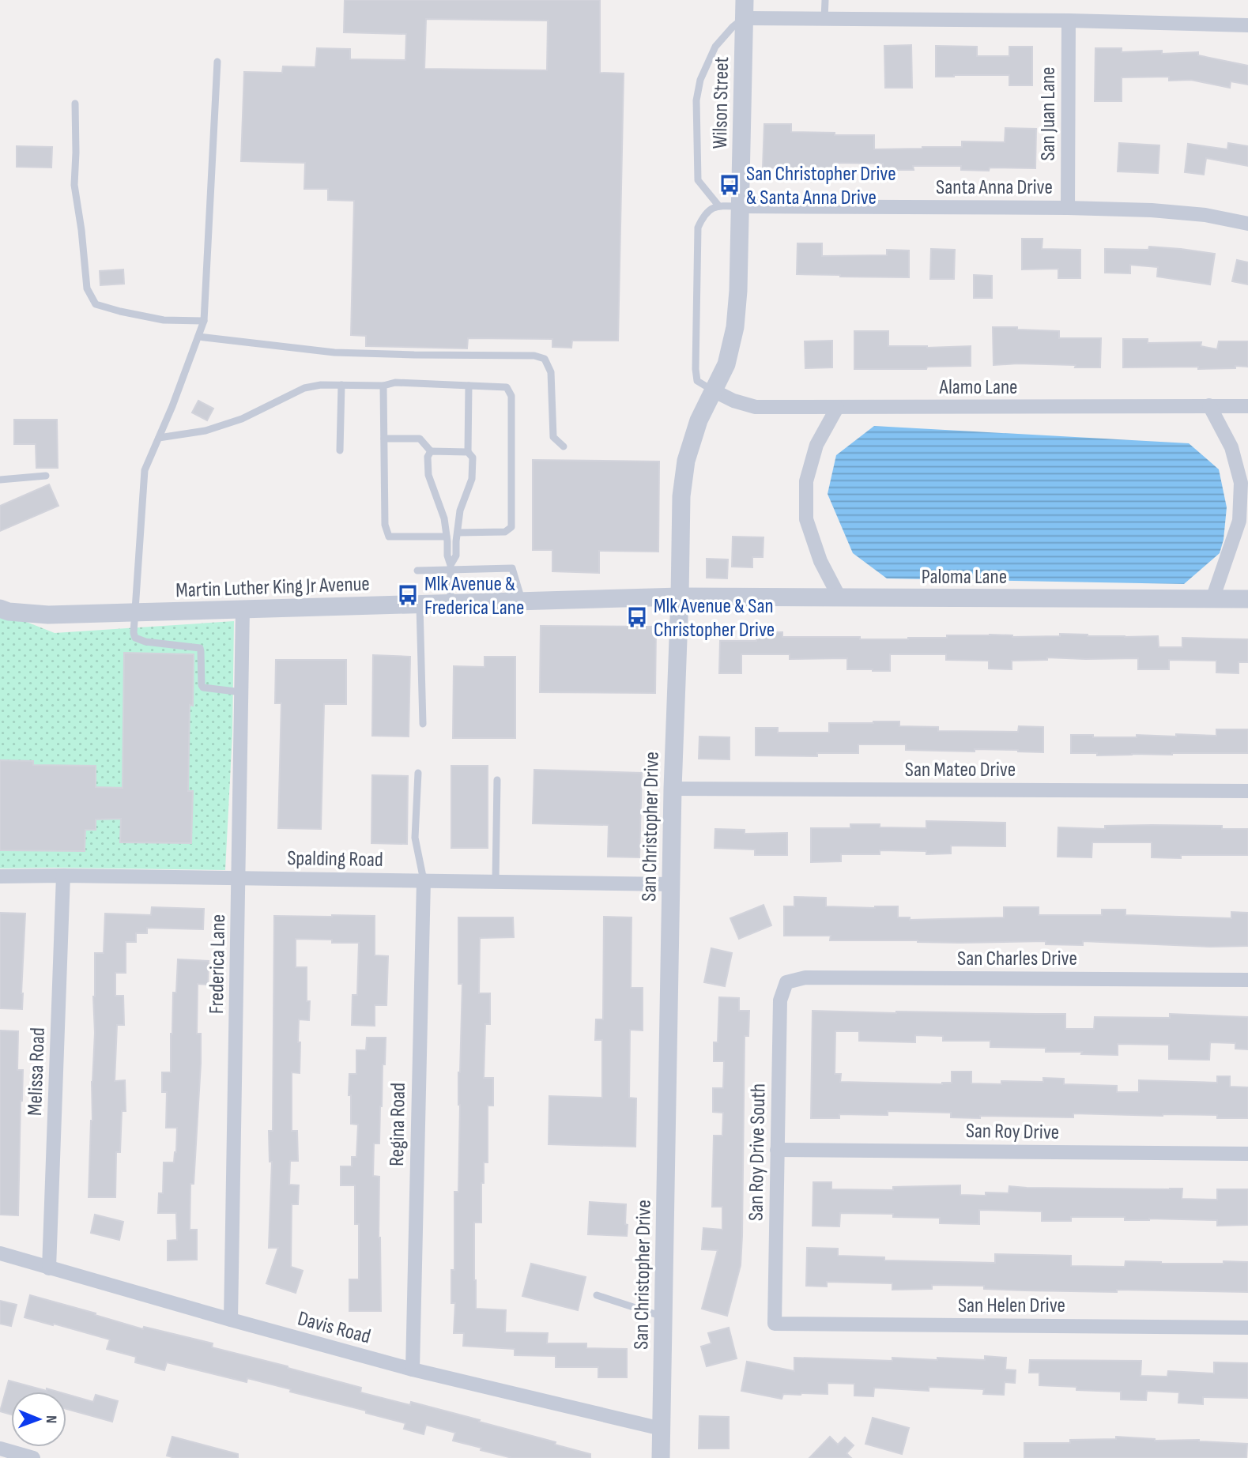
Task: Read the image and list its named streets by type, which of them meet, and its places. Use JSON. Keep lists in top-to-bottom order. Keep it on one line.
{"streets":{"street":["Wilson Street","San Juan Lane","Santa Anna Drive","Alamo Lane","Paloma Lane","Martin Luther King Jr Avenue","San Mateo Drive","San Christopher Drive","Spalding Road","San Charles Drive","Frederica Lane","Melissa Road","Regina Road","San Roy Drive","San Roy Drive South","San Helen Drive","Davis Road"]},"crossings":[["Wilson Street","Santa Anna Drive"],["Wilson Street","San Christopher Drive"],["San Juan Lane","Santa Anna Drive"],["Santa Anna Drive","San Christopher Drive"],["Alamo Lane","San Christopher Drive"],["Paloma Lane","Martin Luther King Jr Avenue"],["Paloma Lane","San Christopher Drive"],["Martin Luther King Jr Avenue","San Christopher Drive"],["Martin Luther King Jr Avenue","Frederica Lane"],["San Mateo Drive","San Christopher Drive"],["San Christopher Drive","Spalding Road"],["San Christopher Drive","Davis Road"],["Spalding Road","Frederica Lane"],["Spalding Road","Melissa Road"],["Spalding Road","Regina Road"],["San Charles Drive","San Roy Drive South"],["Frederica Lane","Davis Road"],["Melissa Road","Davis Road"],["Regina Road","Davis Road"],["San Roy Drive","San Roy Drive South"],["San Roy Drive South","San Helen Drive"]],"places":{"bus stop":["San Christopher Drive & Santa Anna Drive","Mlk Avenue & Frederica Lane","Mlk Avenue & San Christopher Drive"]},"north":"right"}
